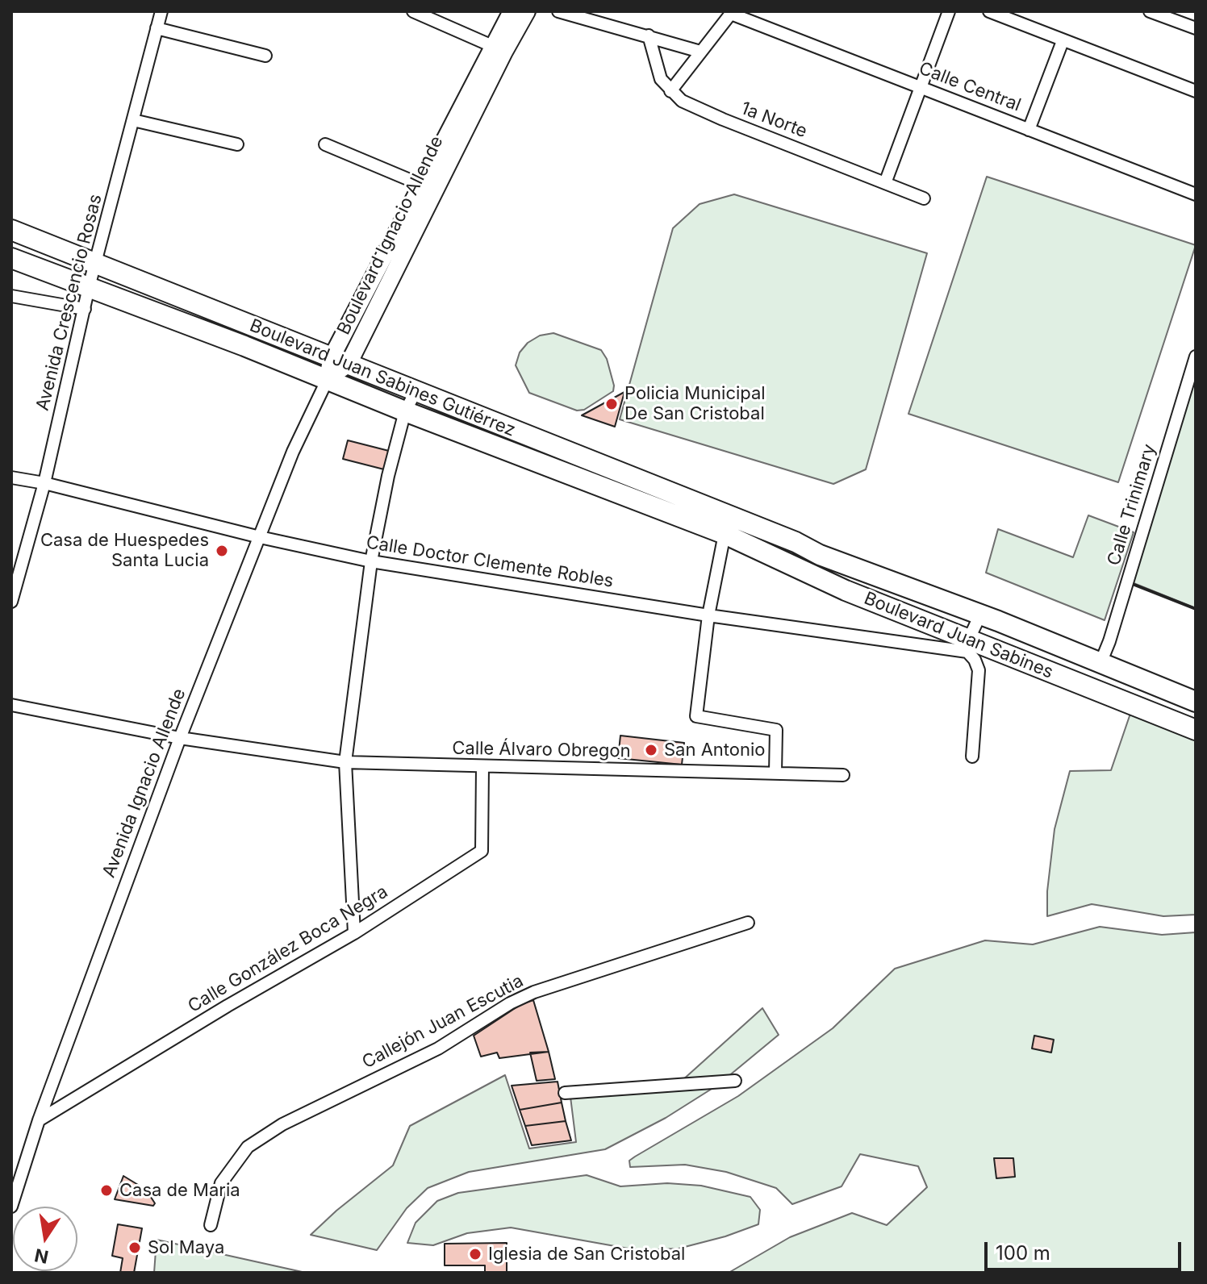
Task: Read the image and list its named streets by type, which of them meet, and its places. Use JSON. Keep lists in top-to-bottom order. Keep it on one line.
{"streets":{"main road":["Boulevard Ignacio Allende","Boulevard Juan Sabines Gutiérrez","Boulevard Juan Sabines"],"street":["Calle Central","1a Norte","Avenida Crescencio Rosas","Calle Trinimary","Calle Doctor Clemente Robles","Calle Álvaro Obregon","Avenida Ignacio Allende","Calle González Boca Negra","Callejón Juan Escutia"]},"crossings":[["Boulevard Ignacio Allende","Boulevard Juan Sabines Gutiérrez"],["Boulevard Ignacio Allende","Avenida Ignacio Allende"],["Avenida Crescencio Rosas","Boulevard Juan Sabines Gutiérrez"],["Avenida Crescencio Rosas","Calle Doctor Clemente Robles"],["Boulevard Juan Sabines Gutiérrez","Boulevard Juan Sabines"],["Boulevard Juan Sabines Gutiérrez","Avenida Ignacio Allende"],["Calle Trinimary","Boulevard Juan Sabines"],["Calle Doctor Clemente Robles","Boulevard Juan Sabines"],["Calle Doctor Clemente Robles","Avenida Ignacio Allende"],["Calle Álvaro Obregon","Avenida Ignacio Allende"],["Calle Álvaro Obregon","Calle González Boca Negra"],["Avenida Ignacio Allende","Calle González Boca Negra"]],"places":["Policia Municipal De San Cristobal","Casa de Huespedes Santa Lucia","San Antonio","Casa de Maria","Sol Maya","Iglesia de San Cristobal"],"scale_bar":"100 m","north":"bottom"}
